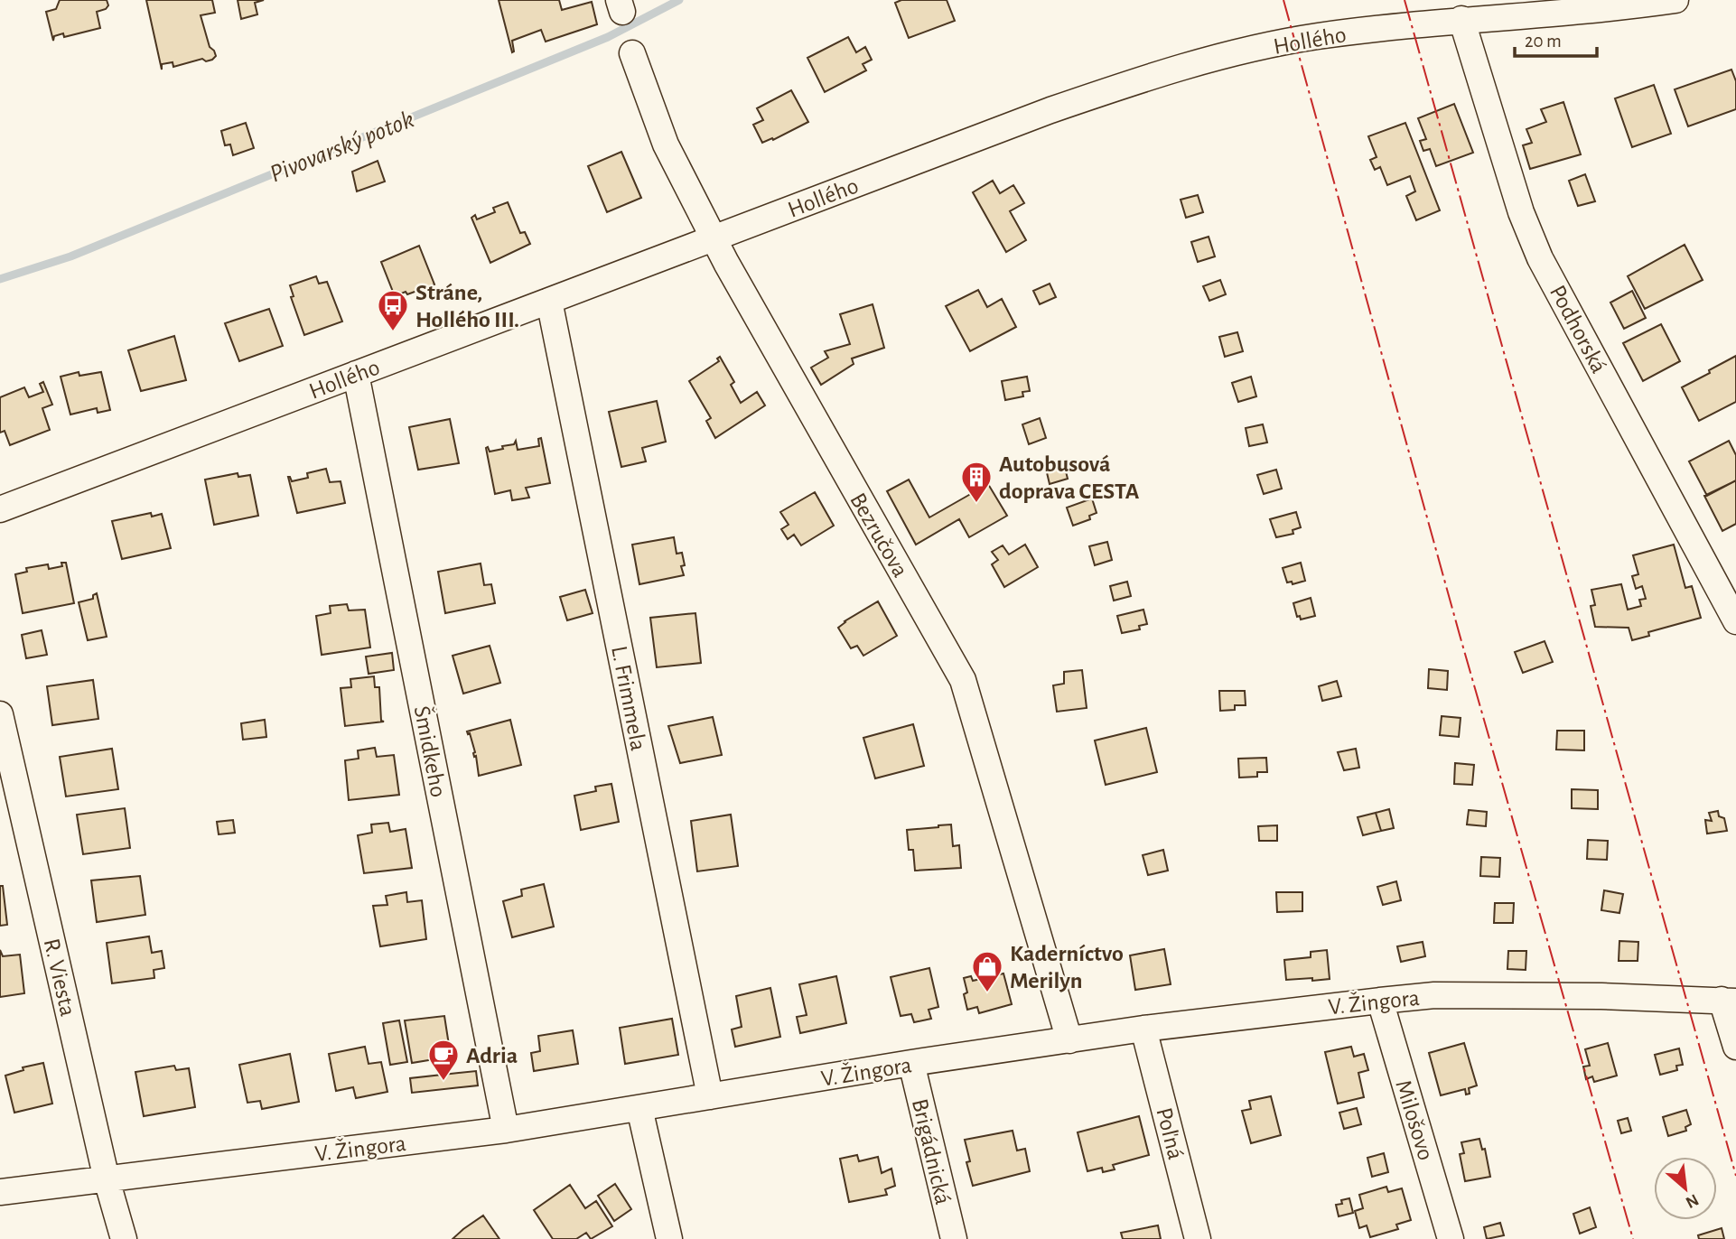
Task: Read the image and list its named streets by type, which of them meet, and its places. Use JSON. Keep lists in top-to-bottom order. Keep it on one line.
{"streets":{"street":["Hollého","Podhorská","Bezručova","L. Frimmela","Šmidkeho","R. Viesta","V. Žingora","Milošovo","Poľná","Brigádnická"]},"crossings":[["Hollého","Podhorská"],["Hollého","Bezručova"],["Hollého","L. Frimmela"],["Hollého","Šmidkeho"],["Bezručova","V. Žingora"],["L. Frimmela","V. Žingora"],["Šmidkeho","V. Žingora"],["R. Viesta","V. Žingora"],["V. Žingora","Milošovo"],["V. Žingora","Poľná"],["V. Žingora","Brigádnická"]],"water":["Pivovarský potok"],"places":{"bus stop":["Stráne, Hollého III."],"building":["Autobusová doprava CESTA"],"shop":["Kaderníctvo Merilyn"],"cafe":["Adria"]},"scale_bar":"20 m","north":"bottom right"}
